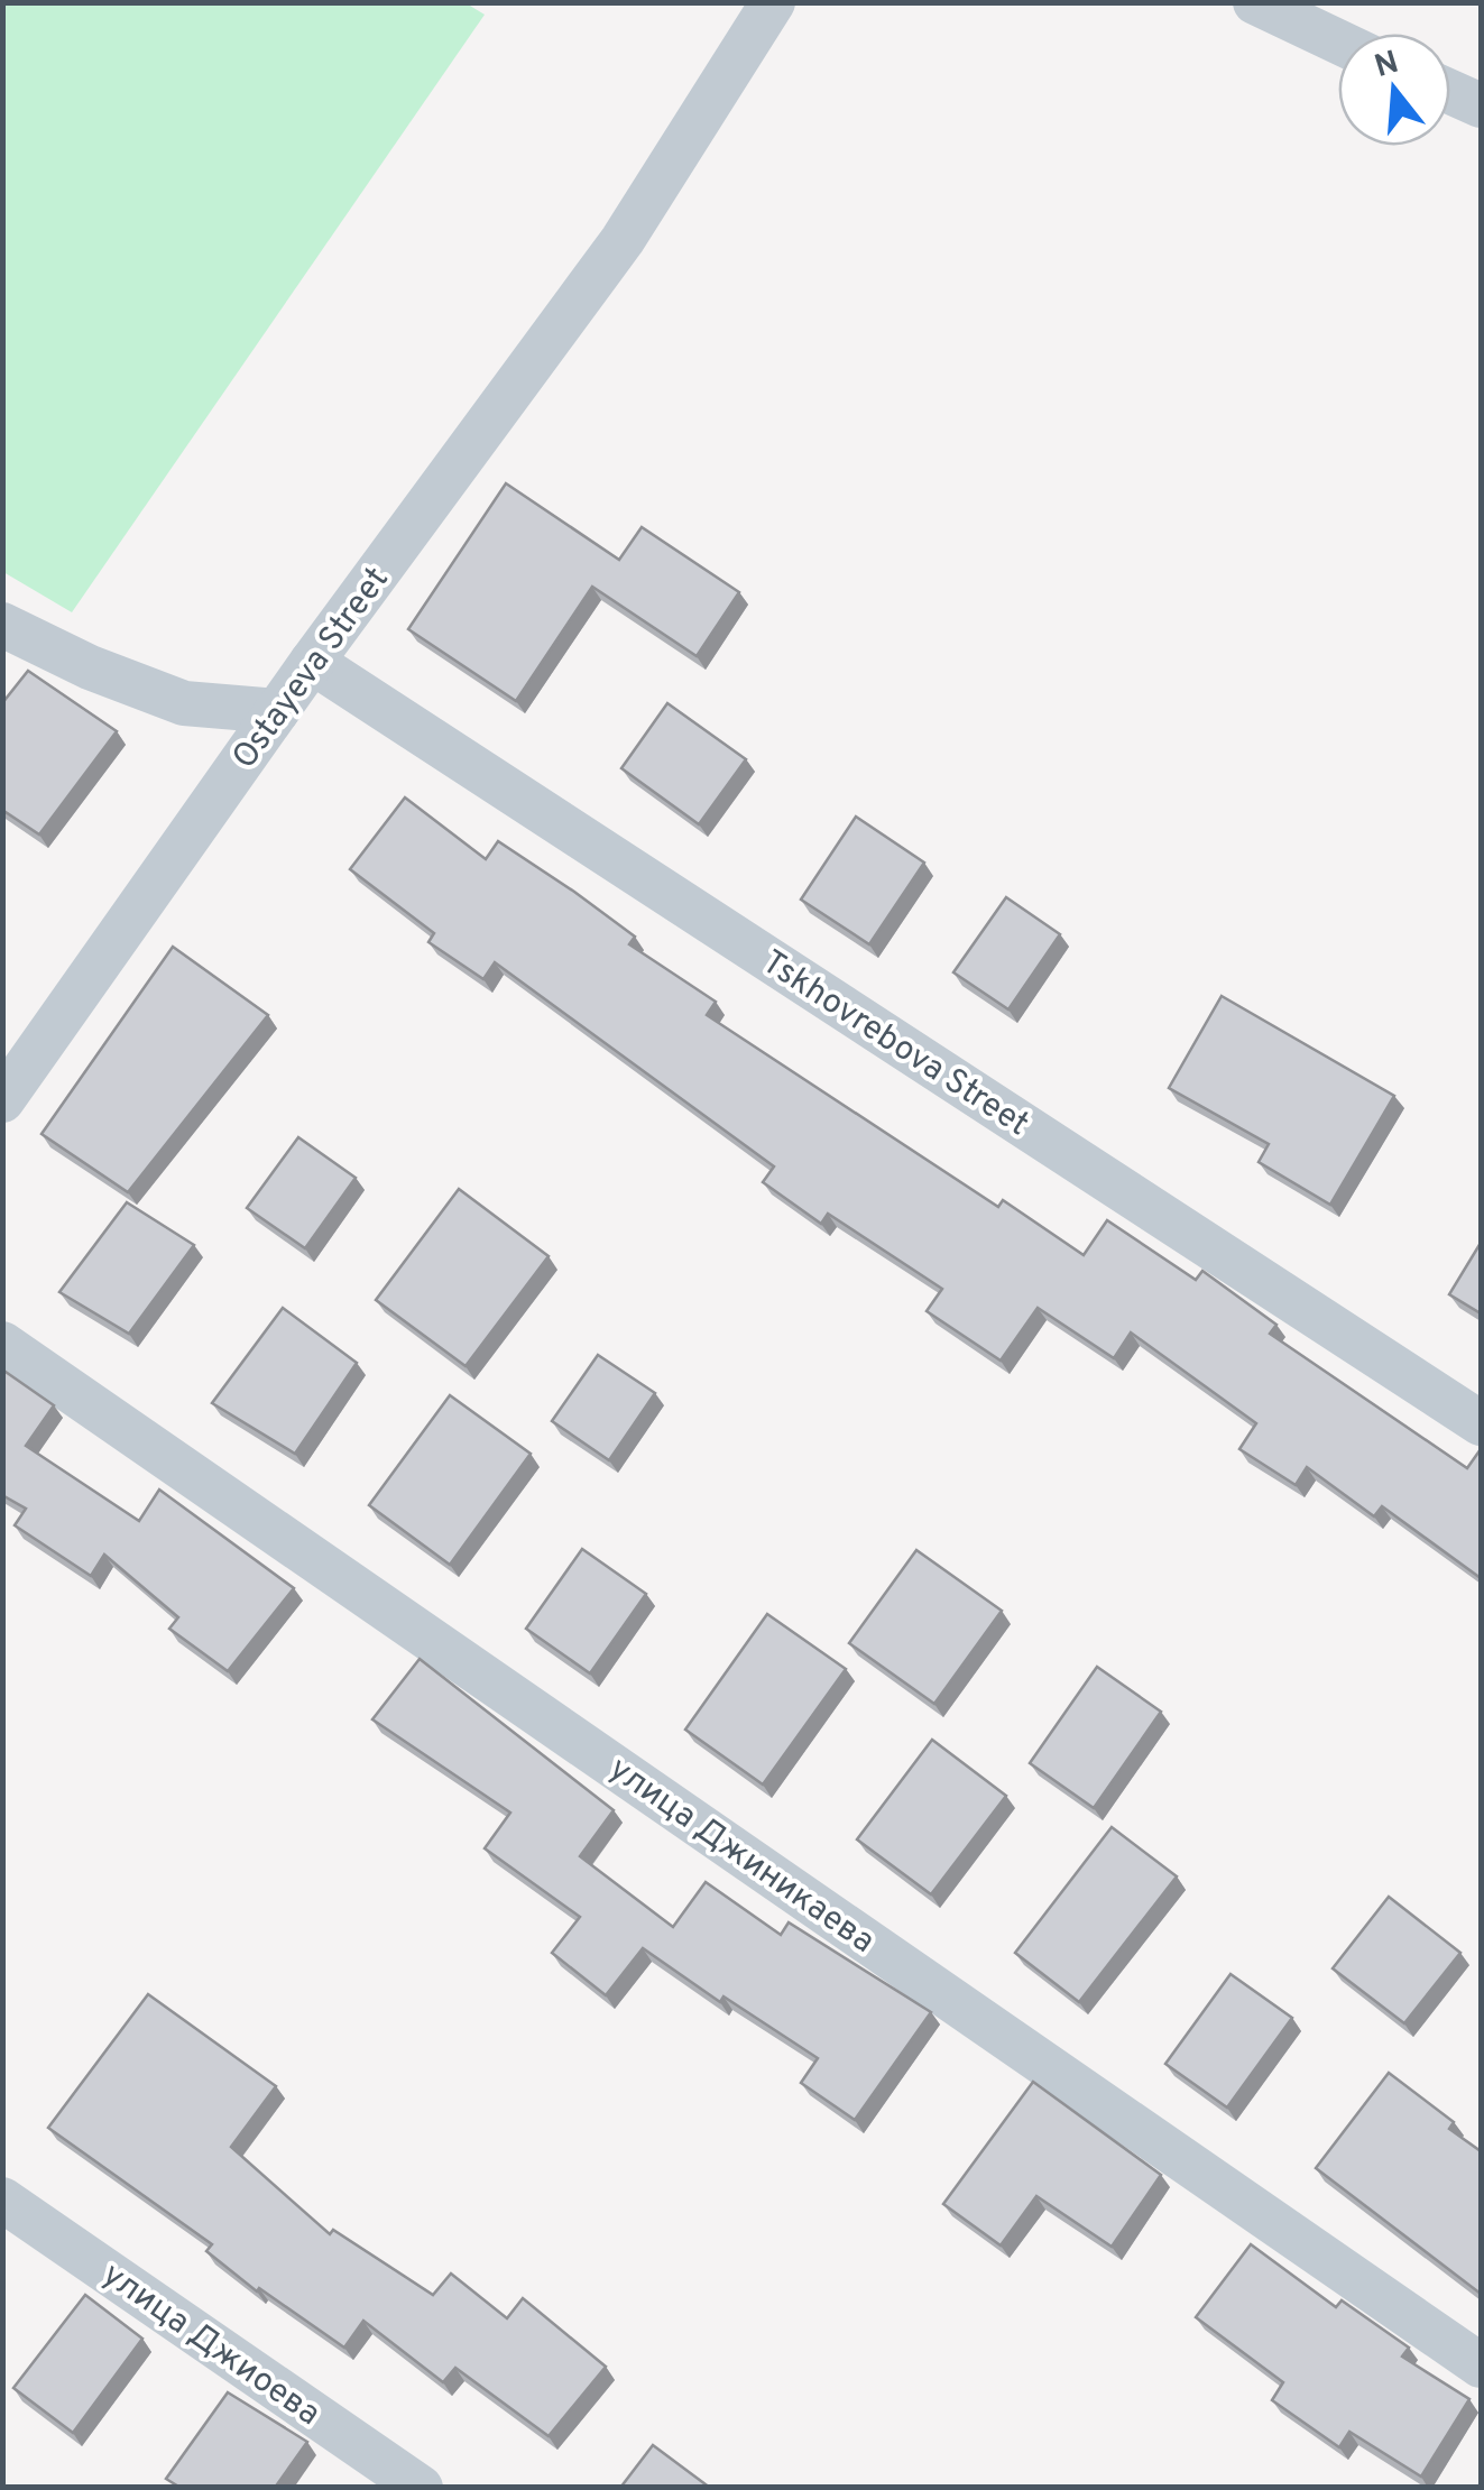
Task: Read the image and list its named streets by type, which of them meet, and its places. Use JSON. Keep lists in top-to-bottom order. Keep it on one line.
{"streets":{"street":["Ostayeva Street","Tskhovrebova Street","улица Джиникаева","улица Джиоева"]},"crossings":[["Ostayeva Street","Tskhovrebova Street"]],"north":"top"}
